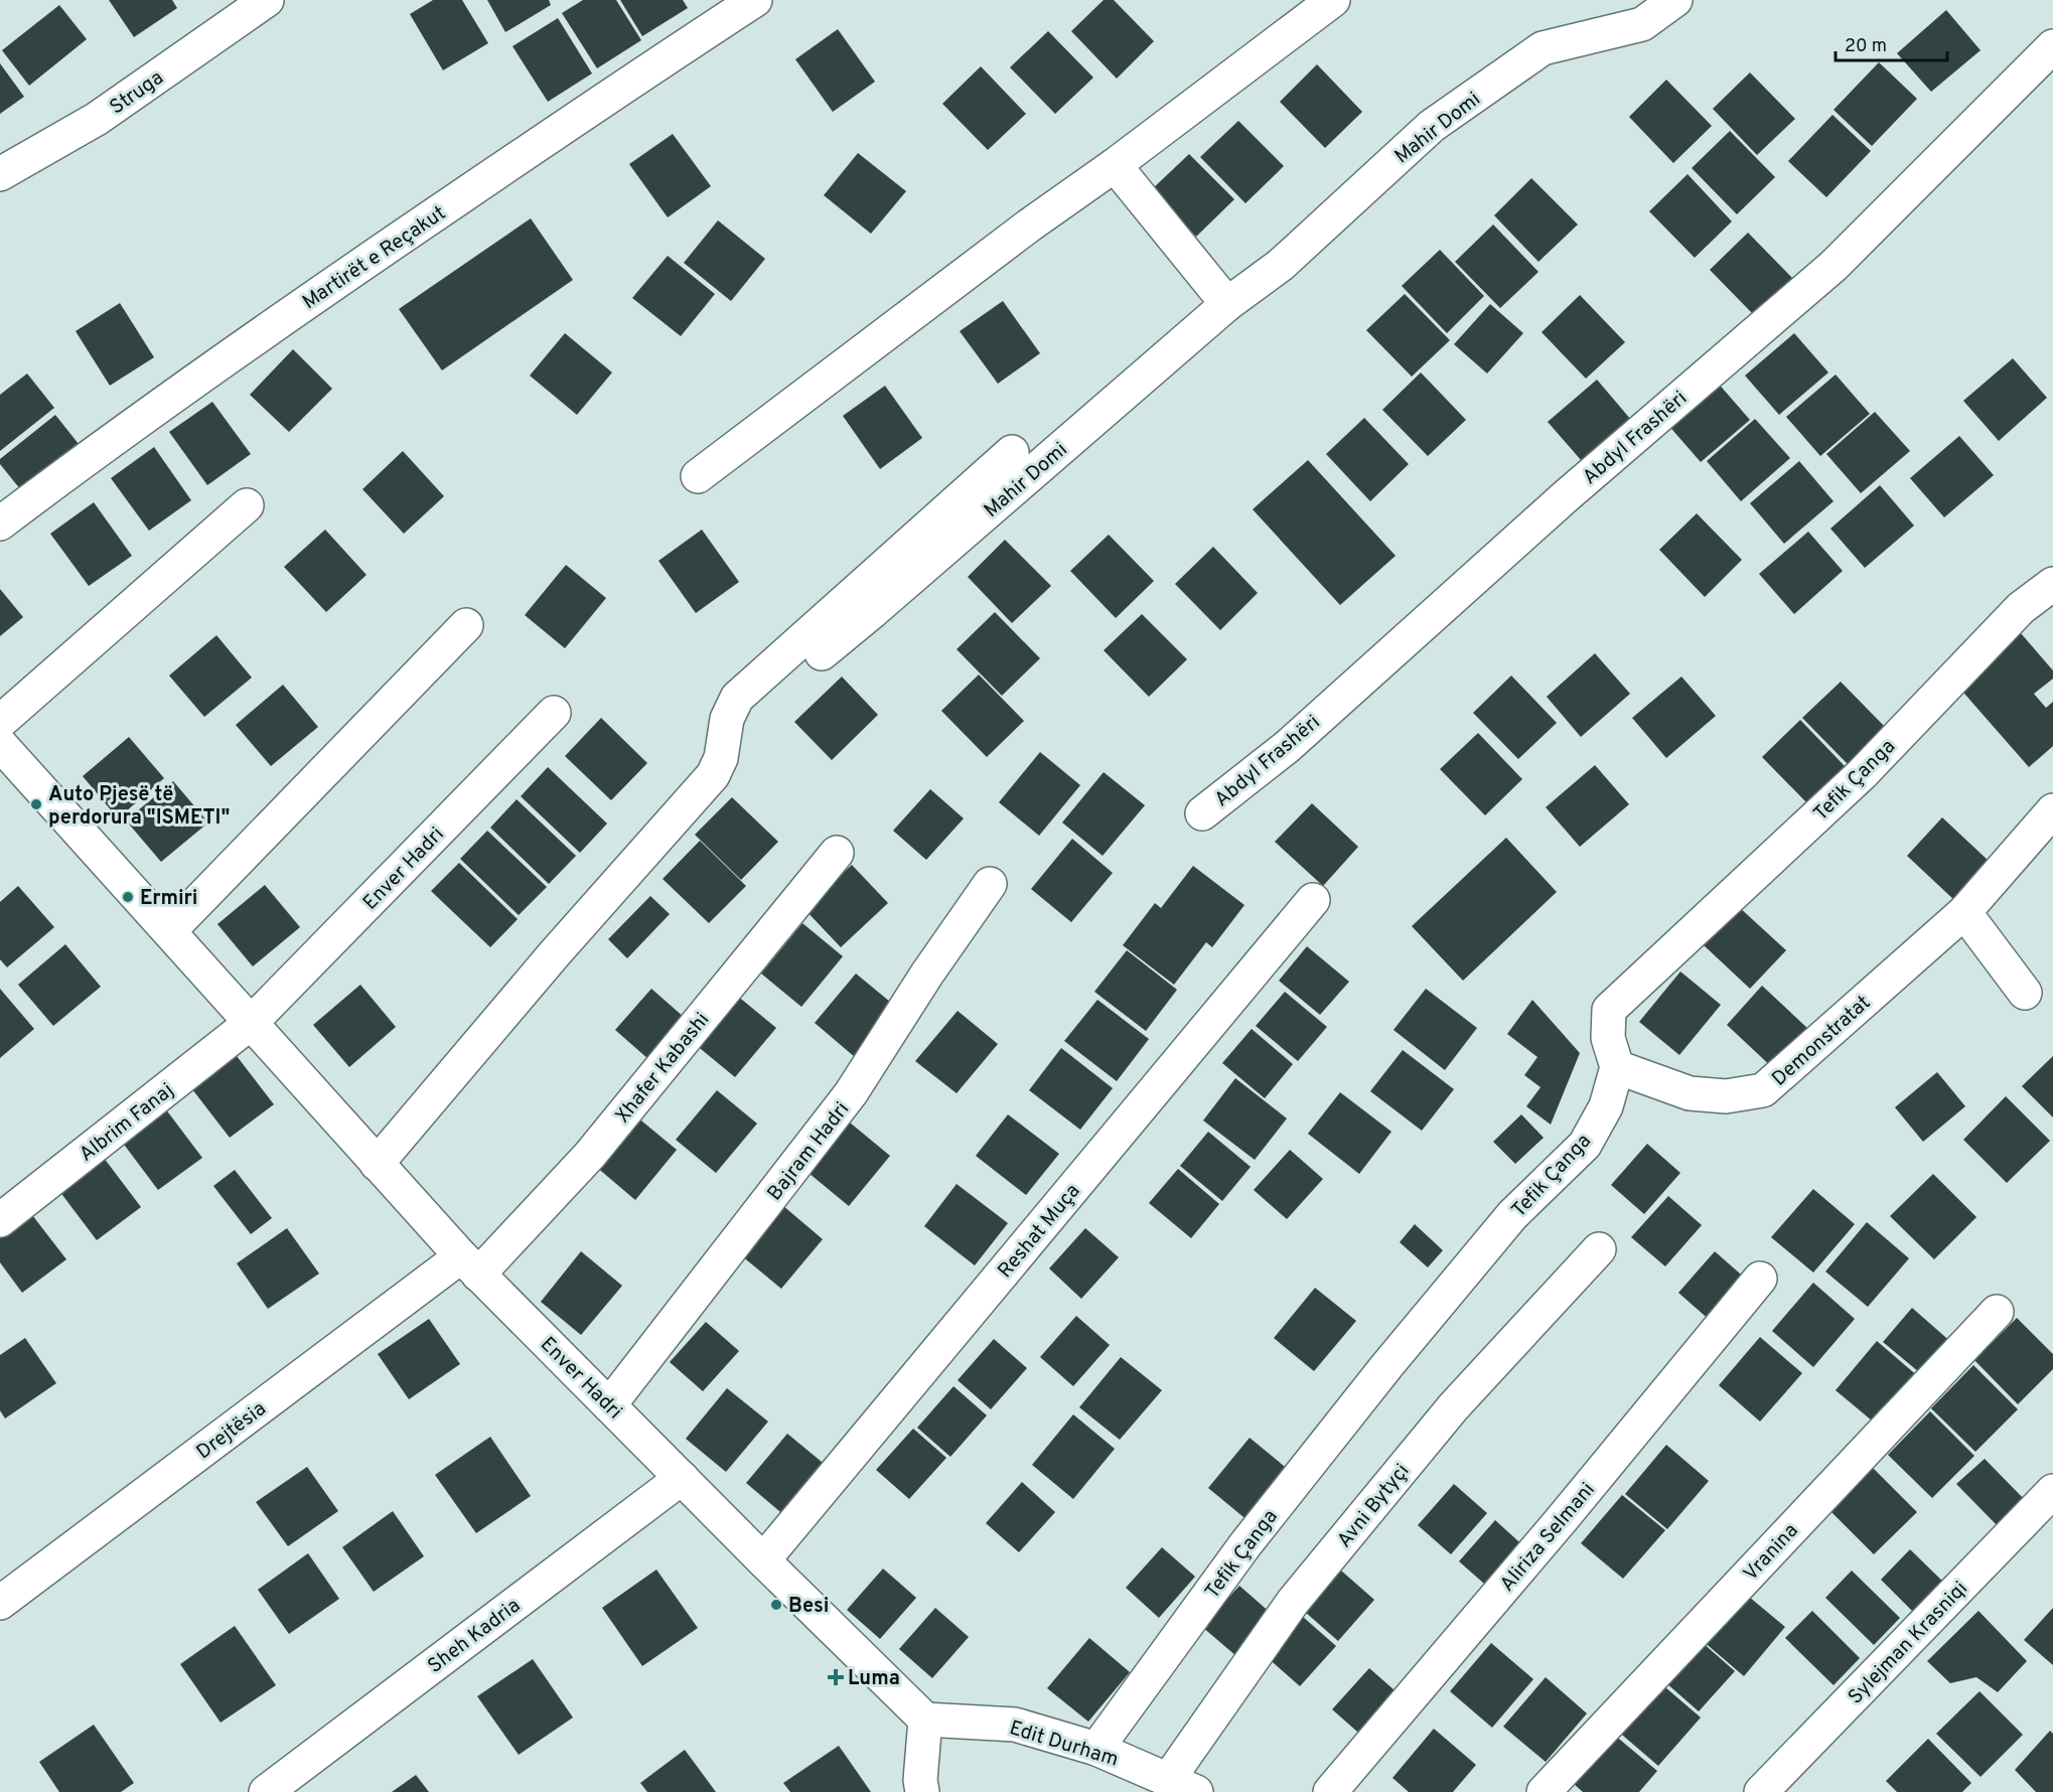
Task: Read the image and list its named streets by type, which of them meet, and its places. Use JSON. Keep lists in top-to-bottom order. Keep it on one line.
{"streets":{"street":["Struga","Mahir Domi","Martirët e Reçakut","Abdyl Frashëri","Tefik Çanga","Enver Hadri","Demonstratat","Xhafer Kabashi","Albrim Fanaj","Bajram Hadri","Reshat Muça","Drejtësia","Avni Bytyçi","Aliriza Selmani","Vranina","Sheh Kadria","Sylejman Krasniqi","Edit Durham"]},"crossings":[["Tefik Çanga","Demonstratat"],["Tefik Çanga","Edit Durham"],["Enver Hadri","Xhafer Kabashi"],["Enver Hadri","Albrim Fanaj"],["Enver Hadri","Bajram Hadri"],["Enver Hadri","Reshat Muça"],["Enver Hadri","Drejtësia"],["Enver Hadri","Sheh Kadria"],["Enver Hadri","Edit Durham"],["Xhafer Kabashi","Drejtësia"],["Avni Bytyçi","Edit Durham"]],"places":{"other":["Auto Pjesë të perdorura \"ISMETI\"","Ermiri","Besi"],"health":["Luma"]},"scale_bar":"20 m"}
